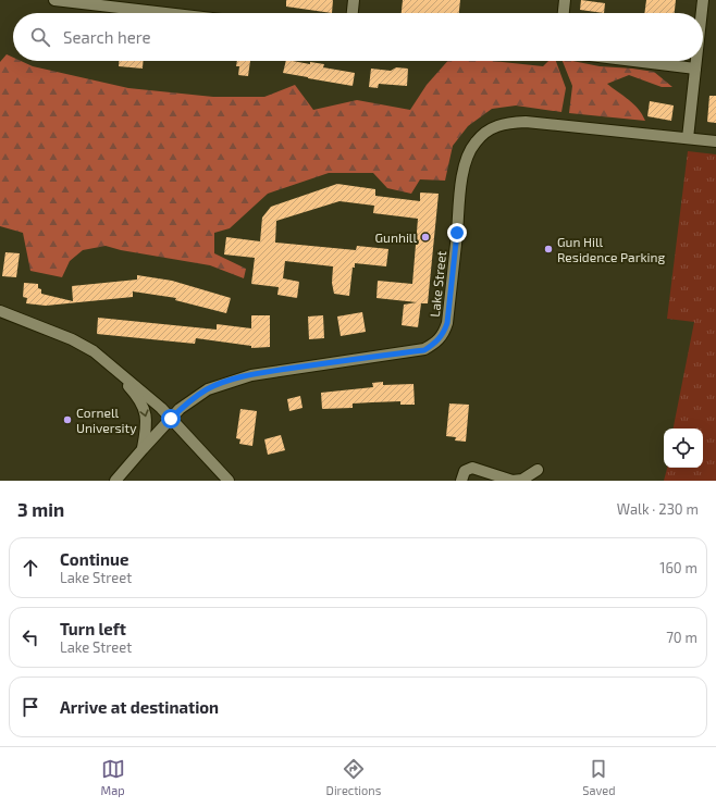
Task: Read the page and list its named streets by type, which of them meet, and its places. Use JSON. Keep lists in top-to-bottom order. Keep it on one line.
{"streets":{"street":["Lake Street"]},"places":["Gunhill","Gun Hill Residence Parking","Cornell University"],"page":{"search":"Search here","heading":["3 min","Walk · 230 m"],"list":[["Continue","Lake Street","160 m"],["Turn left","Lake Street","70 m"],"Arrive at destination"],"nav":["Map","Directions","Saved"]}}
